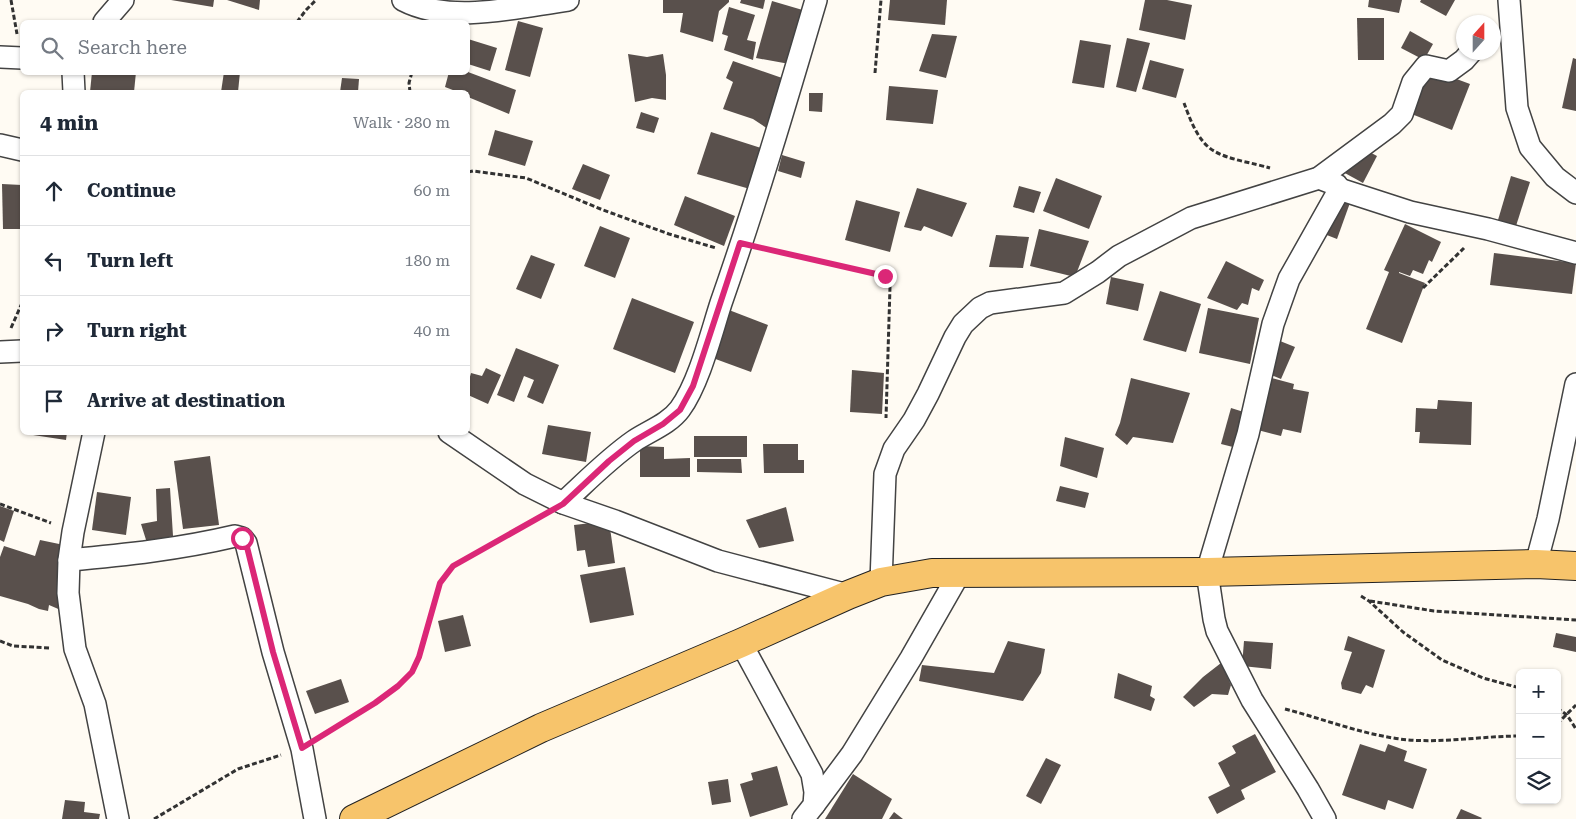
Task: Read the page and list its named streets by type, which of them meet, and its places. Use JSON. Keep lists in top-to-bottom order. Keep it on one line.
{"north":"top","page":{"search":"Search here","heading":["4 min","Walk · 280 m"],"list":[["Continue","60 m"],["Turn left","180 m"],["Turn right","40 m"],"Arrive at destination"],"map_buttons":["+","−"]}}
